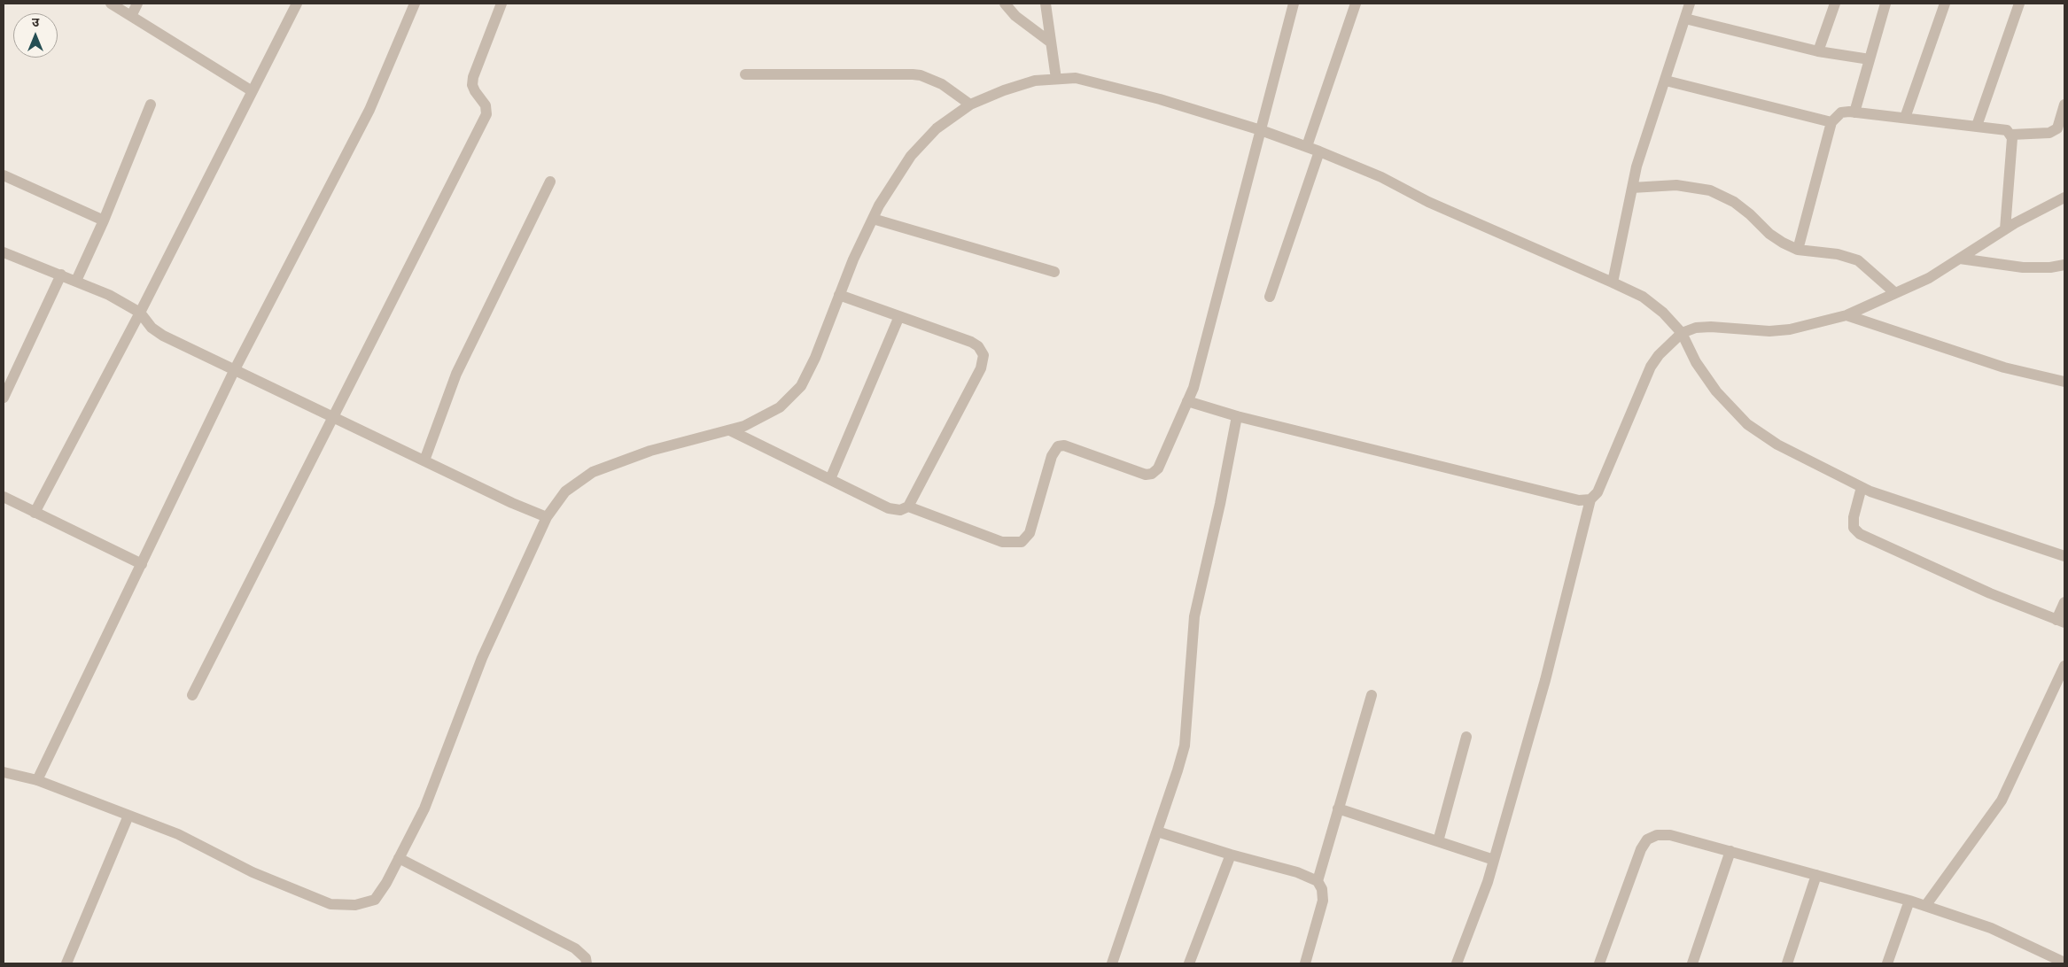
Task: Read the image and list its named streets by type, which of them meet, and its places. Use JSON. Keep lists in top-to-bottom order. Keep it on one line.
{"north":"top"}
